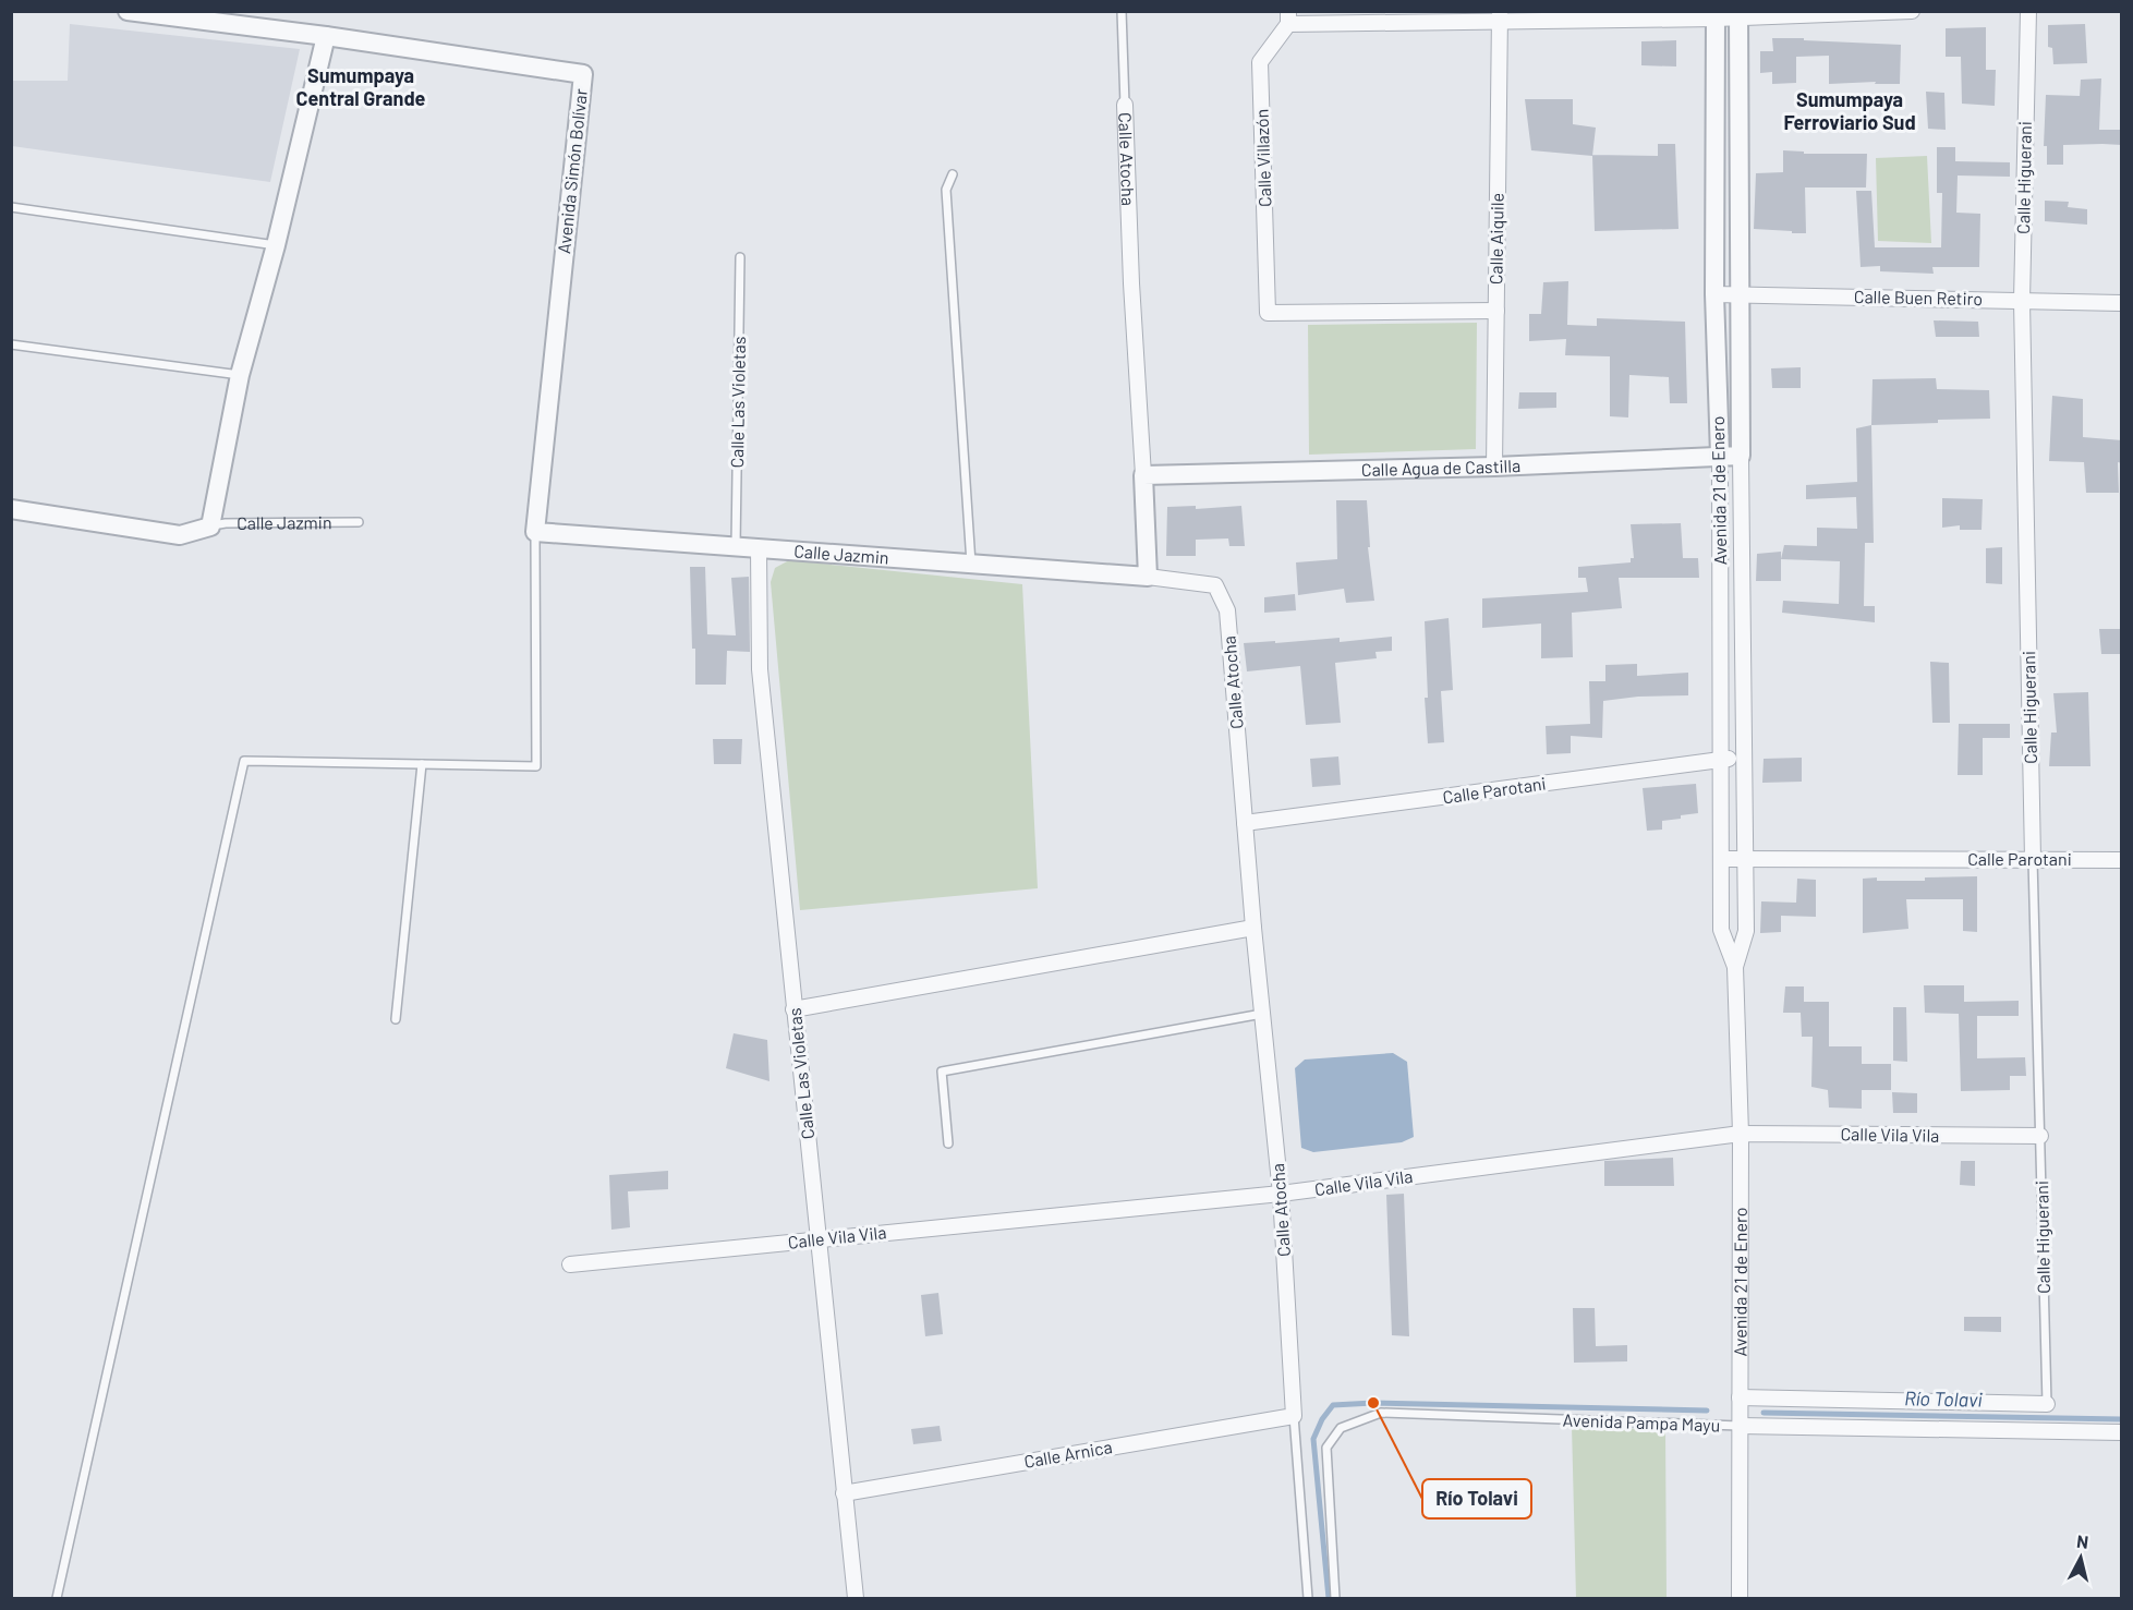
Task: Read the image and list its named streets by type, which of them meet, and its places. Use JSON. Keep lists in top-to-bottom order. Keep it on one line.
{"streets":{"street":["Calle Atocha","Calle Villazón","Avenida Simón Bolívar","Calle Higuerani","Calle Aiquile","Calle Buen Retiro","Calle Las Violetas","Calle Agua de Castilla","Avenida 21 de Enero","Calle Jazmin","Calle Parotani","Calle Vila Vila","Avenida Pampa Mayu","Calle Arnica"]},"crossings":[["Calle Atocha","Calle Agua de Castilla"],["Calle Atocha","Calle Jazmin"],["Calle Atocha","Calle Parotani"],["Calle Atocha","Calle Vila Vila"],["Calle Atocha","Calle Arnica"],["Calle Villazón","Calle Aiquile"],["Avenida Simón Bolívar","Calle Jazmin"],["Calle Higuerani","Calle Buen Retiro"],["Calle Higuerani","Calle Parotani"],["Calle Higuerani","Calle Vila Vila"],["Calle Higuerani","Avenida Pampa Mayu"],["Calle Aiquile","Calle Agua de Castilla"],["Calle Buen Retiro","Avenida 21 de Enero"],["Calle Las Violetas","Calle Jazmin"],["Calle Las Violetas","Calle Vila Vila"],["Calle Las Violetas","Calle Arnica"],["Calle Agua de Castilla","Avenida 21 de Enero"],["Avenida 21 de Enero","Calle Parotani"],["Avenida 21 de Enero","Calle Vila Vila"],["Avenida 21 de Enero","Avenida Pampa Mayu"]],"districts":["Sumumpaya Central Grande","Sumumpaya Ferroviario Sud"],"water":["Río Tolavi"],"places":["Río Tolavi"],"north":"top"}
